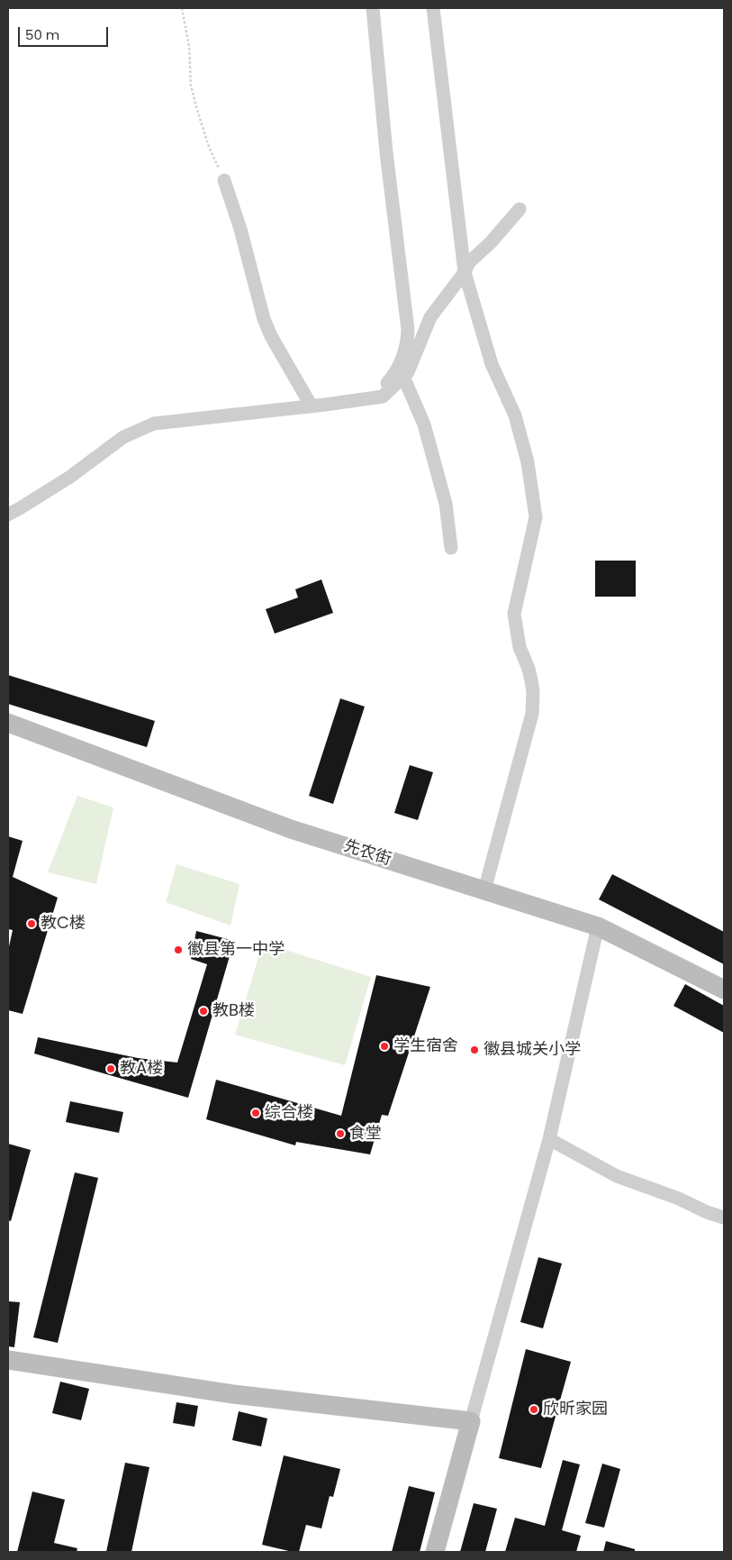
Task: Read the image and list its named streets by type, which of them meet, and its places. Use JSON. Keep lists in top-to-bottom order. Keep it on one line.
{"streets":{"main road":["先农街"]},"places":["教C楼","徽县第一中学","教B楼","学生宿舍","徽县城关小学","教A楼","综合楼","食堂","欣昕家园"],"scale_bar":"50 m"}
